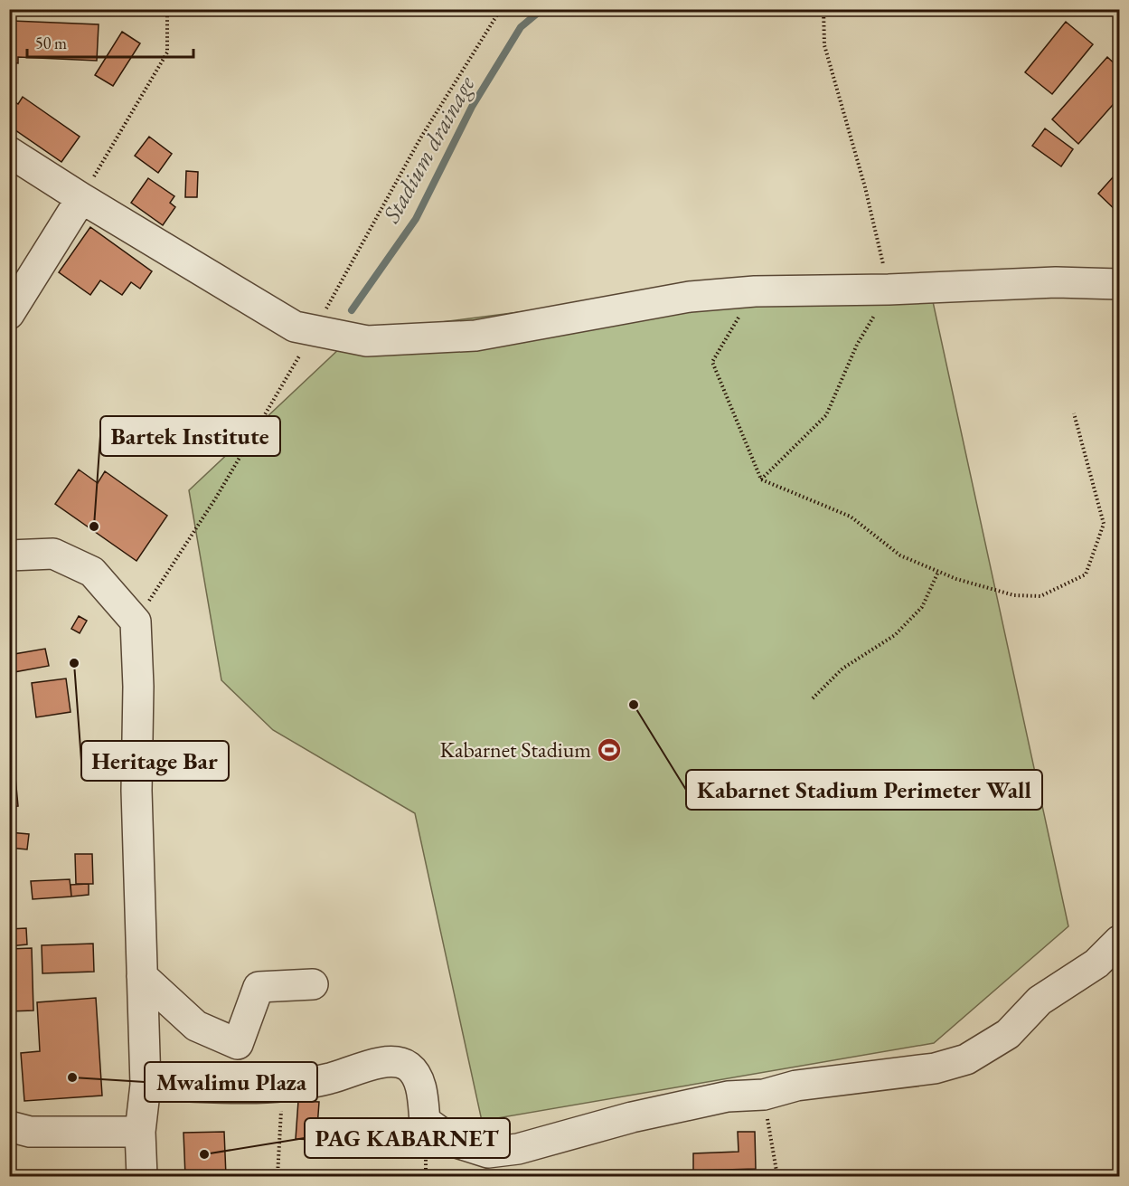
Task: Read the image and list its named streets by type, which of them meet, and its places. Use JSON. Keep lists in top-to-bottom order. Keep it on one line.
{"water":["Stadium drainage"],"places":{"other":["Bartek Institute","Heritage Bar","Kabarnet Stadium Perimeter Wall","Mwalimu Plaza","PAG KABARNET"],"sports":["Kabarnet Stadium"]},"scale_bar":"50 m"}
